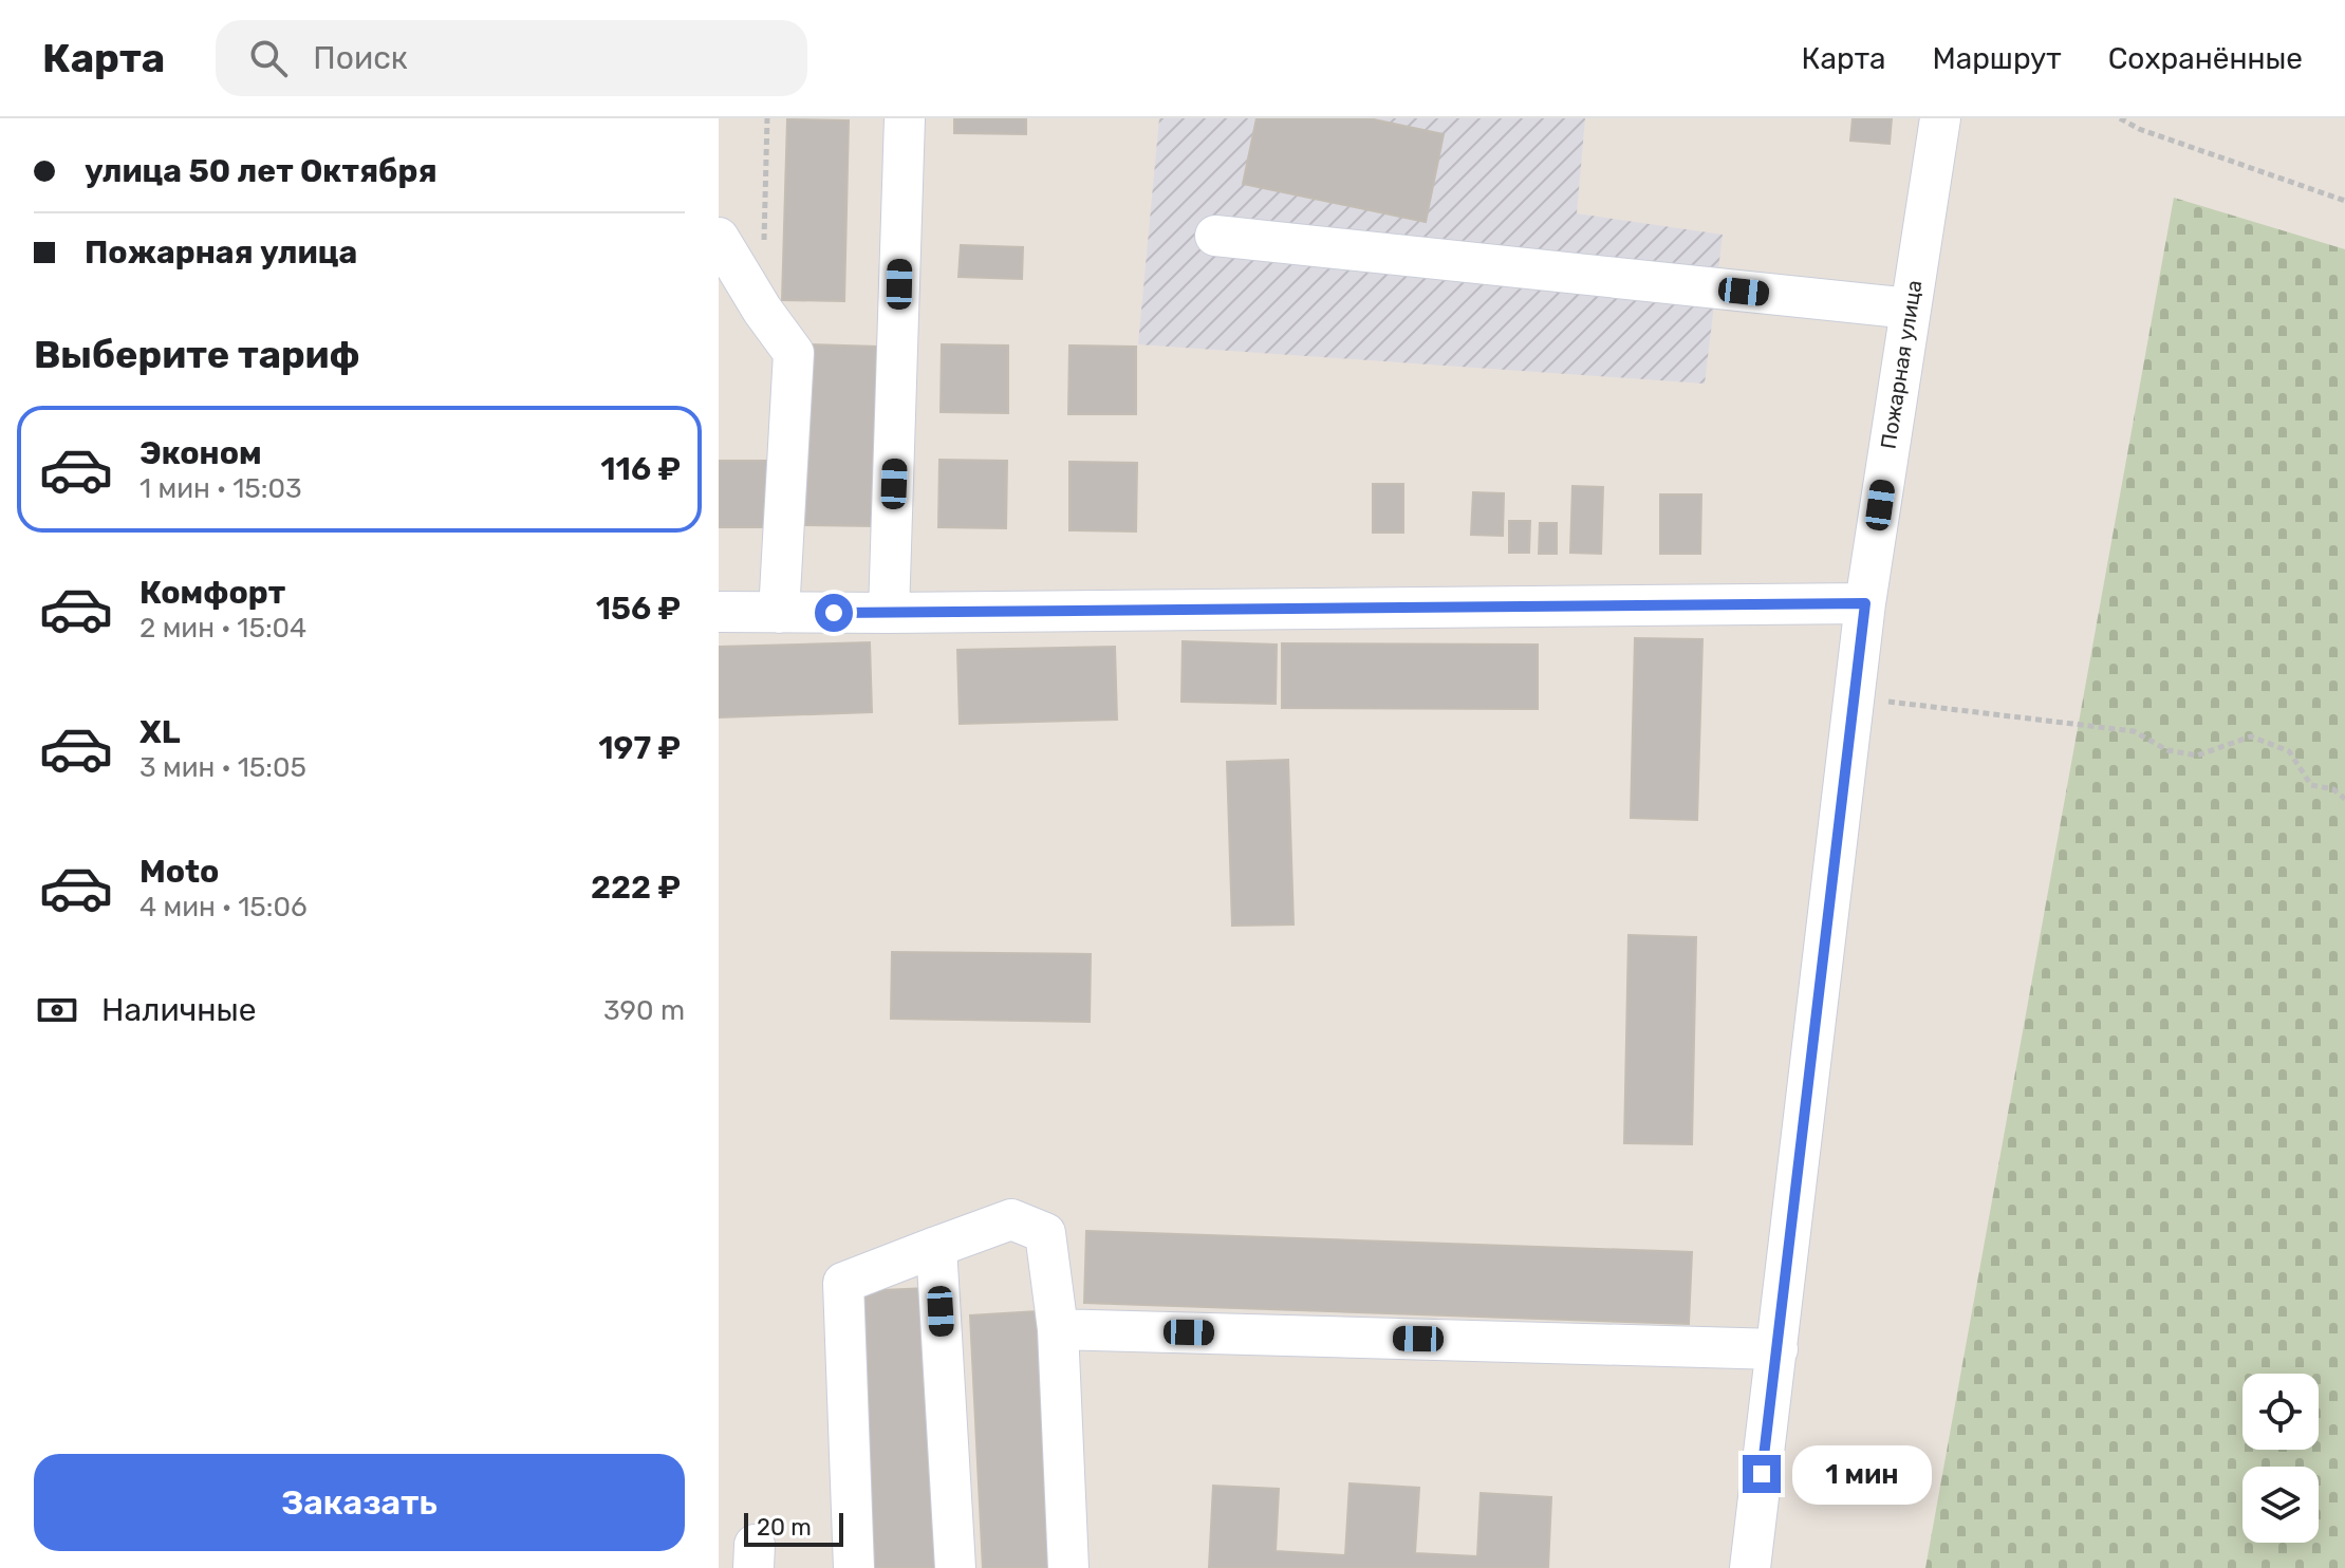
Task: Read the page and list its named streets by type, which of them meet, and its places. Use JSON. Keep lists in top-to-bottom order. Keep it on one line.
{"streets":{"street":["Пожарная улица"]},"scale_bar":"20 m","page":{"header":"Карта","search":"Поиск","nav":["Карта","Маршрут","Сохранённые"],"banner":["улица 50 лет Октября","Пожарная улица"],"heading":"Выберите тариф","list":[{"name":"Эконом","note":"1 мин · 15:03","value":"116 ₽"},{"name":"Комфорт","note":"2 мин · 15:04","value":"156 ₽"},{"name":"XL","note":"3 мин · 15:05","value":"197 ₽"},{"name":"Moto","note":"4 мин · 15:06","value":"222 ₽"}],"pay":["Наличные","390 m"],"buttons":"Заказать","bubble":"1 мин","scale":"20 m"}}
